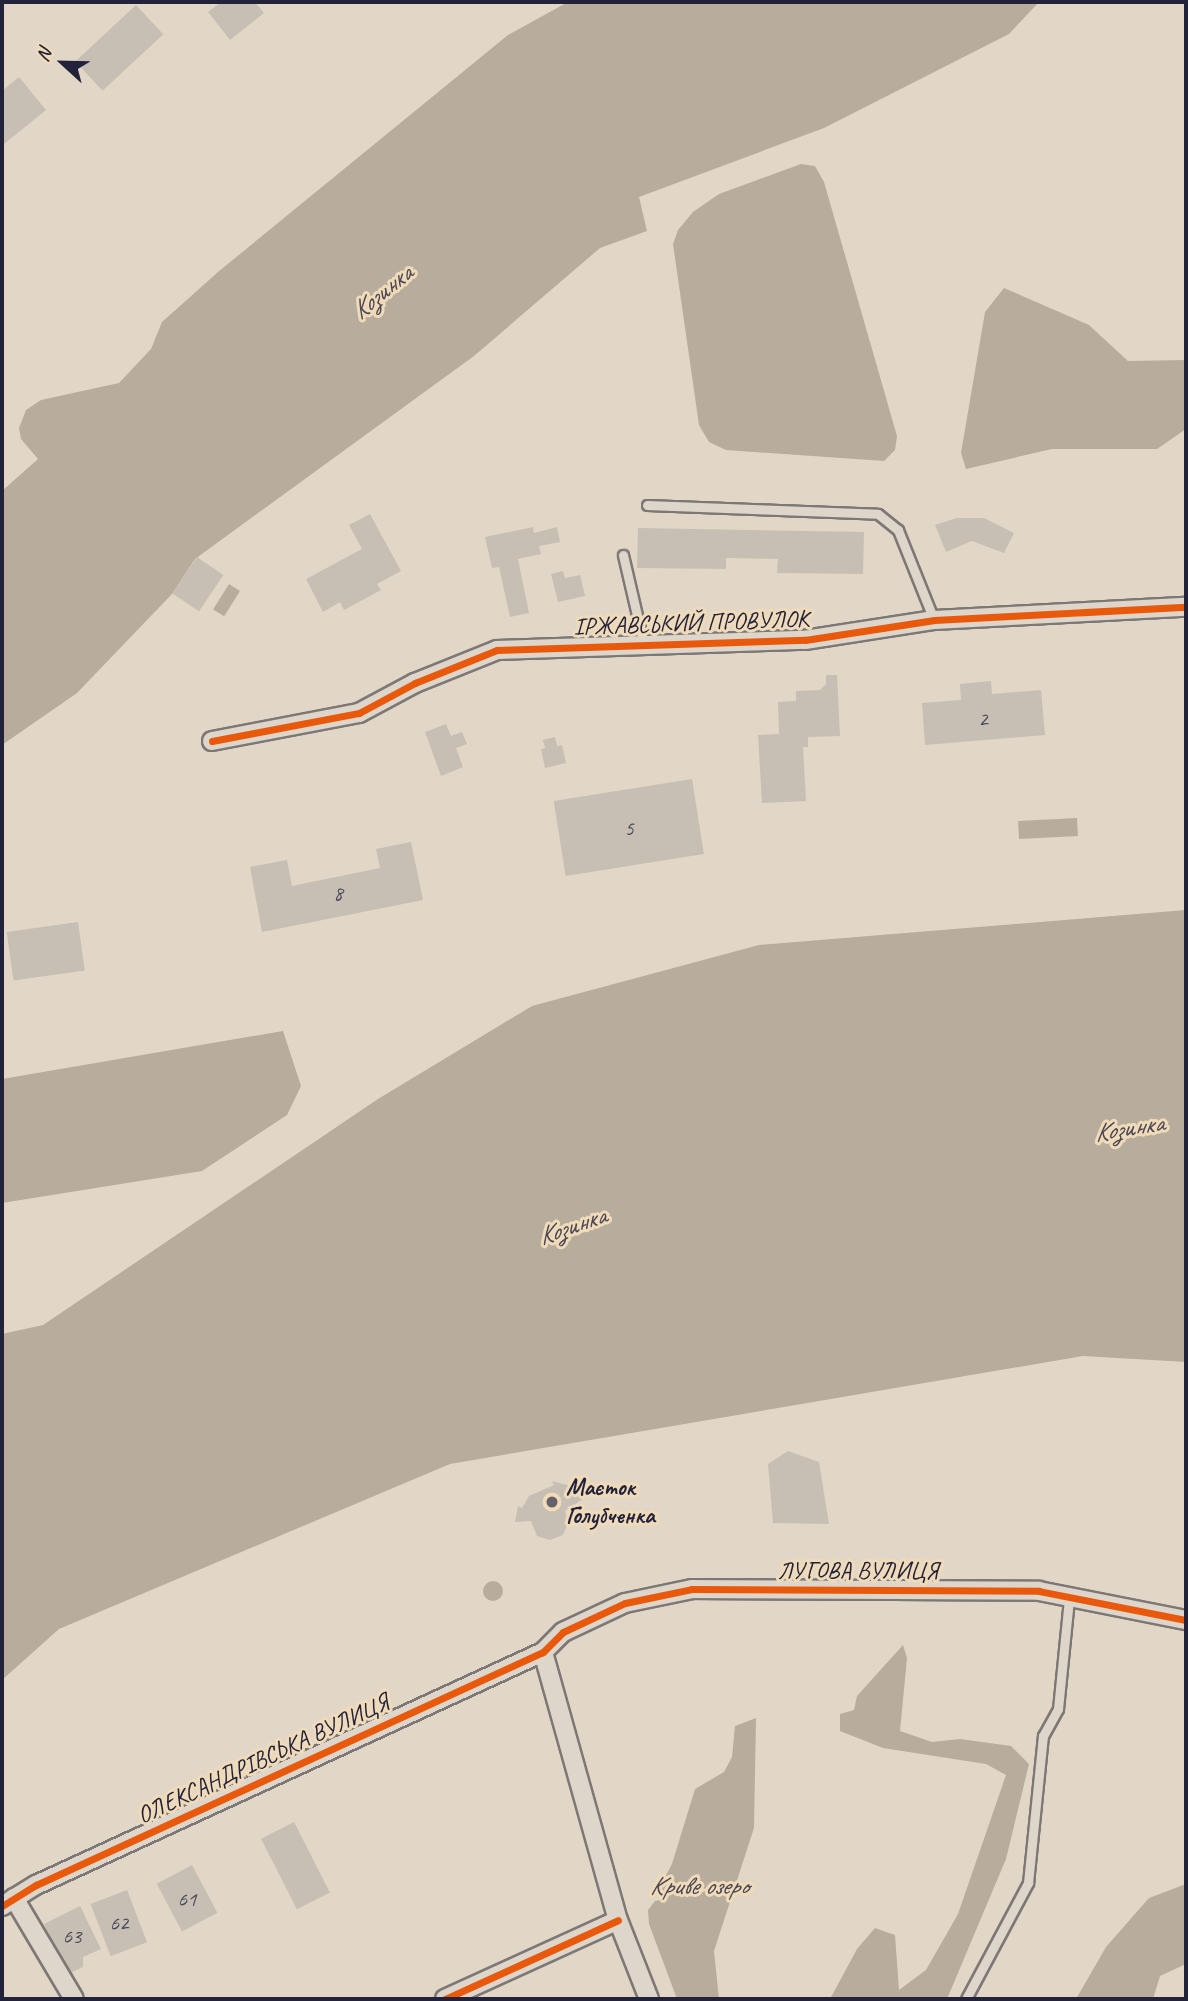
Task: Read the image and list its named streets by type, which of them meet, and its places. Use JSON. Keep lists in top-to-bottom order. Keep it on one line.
{"streets":{"street":["ІРЖАВСЬКИЙ ПРОВУЛОК","ЛУГОВА ВУЛИЦЯ","ОЛЕКСАНДРІВСЬКА ВУЛИЦЯ"]},"crossings":[["ЛУГОВА ВУЛИЦЯ","ОЛЕКСАНДРІВСЬКА ВУЛИЦЯ"]],"water":["Козинка","Криве озеро"],"places":["Маєток Голубченка"],"house_numbers":["2","5","8","61","62","63"],"north":"left"}
